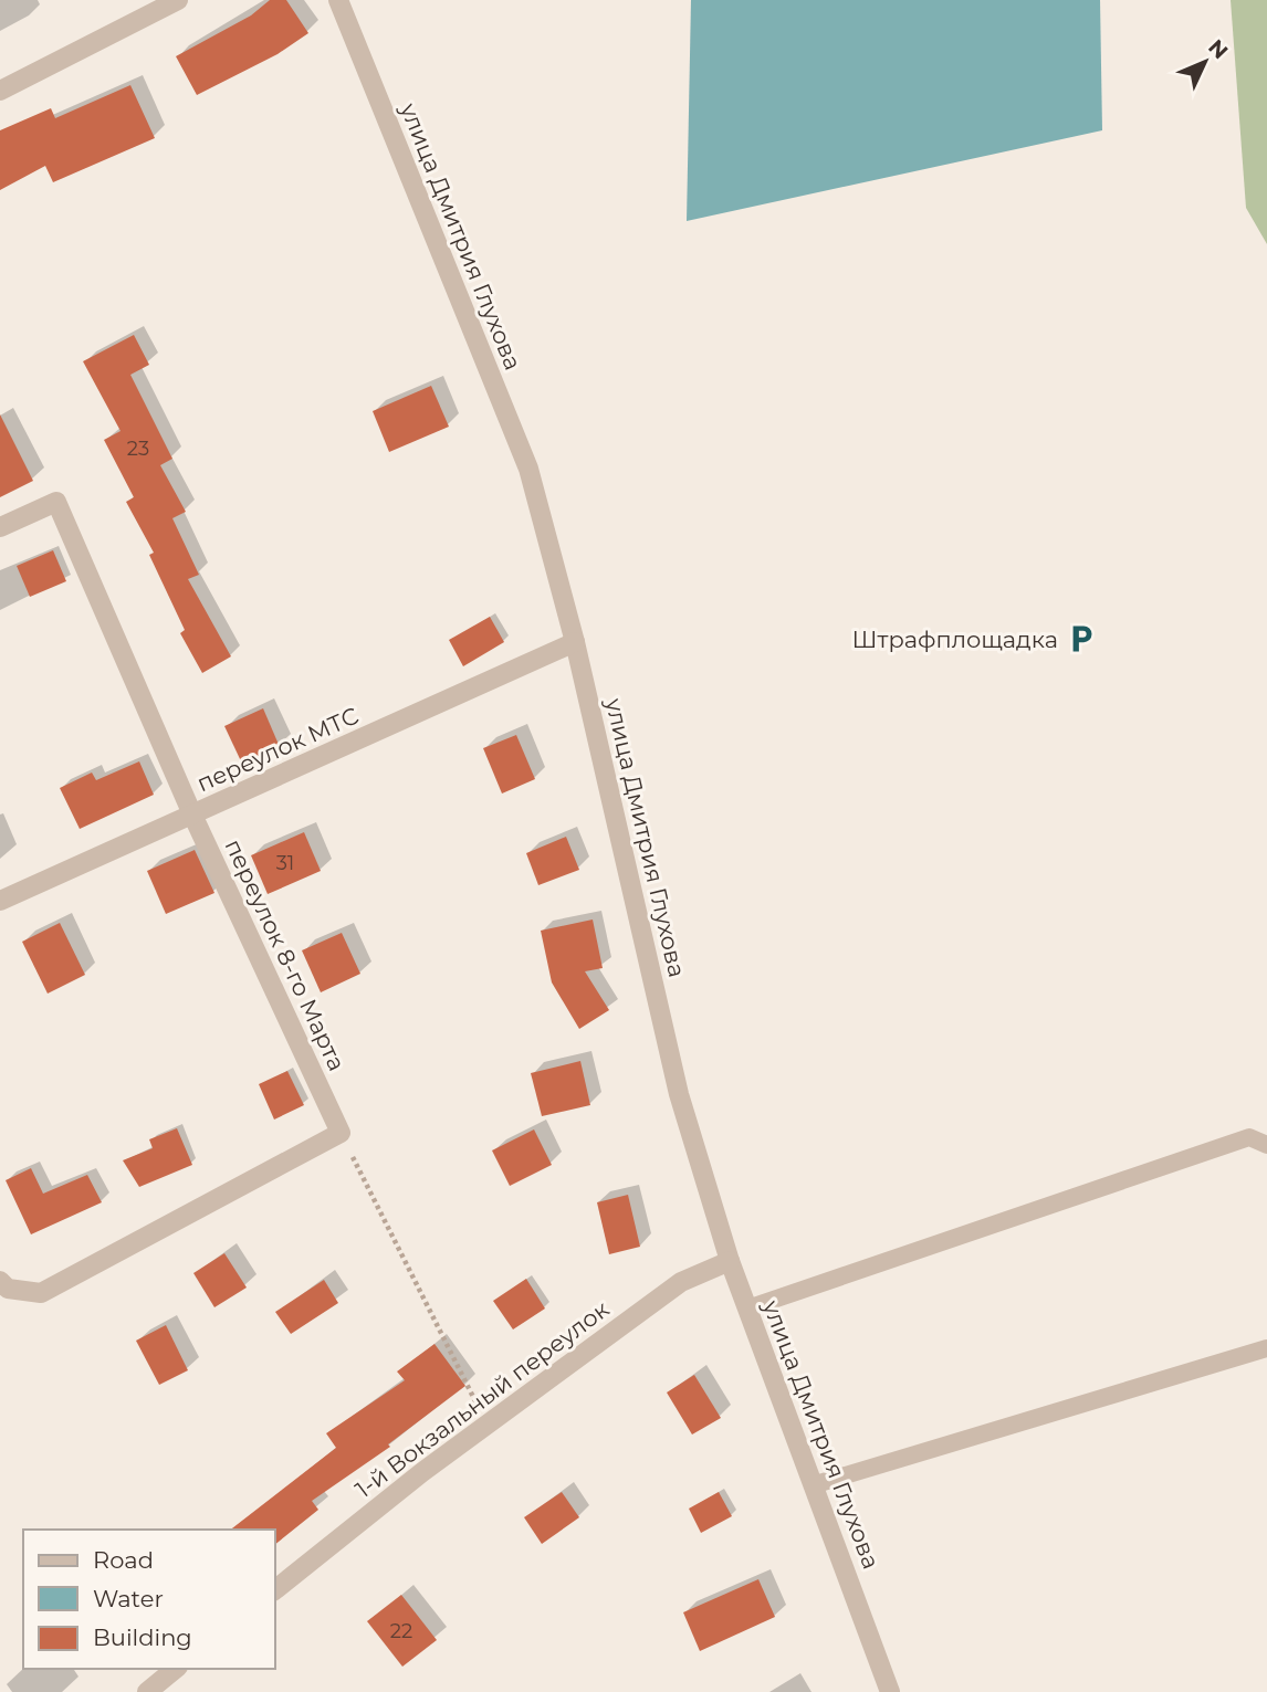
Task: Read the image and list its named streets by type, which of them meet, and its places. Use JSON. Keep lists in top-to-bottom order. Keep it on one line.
{"streets":{"street":["улица Дмитрия Глухова","переулок МТС","переулок 8-го Марта","1-й Вокзальный переулок"]},"crossings":[["улица Дмитрия Глухова","переулок МТС"],["улица Дмитрия Глухова","1-й Вокзальный переулок"],["переулок МТС","переулок 8-го Марта"]],"places":{"parking":["Штрафплощадка"]},"house_numbers":["23","31","22"],"legend":["Road","Water","Building"],"north":"top right"}
